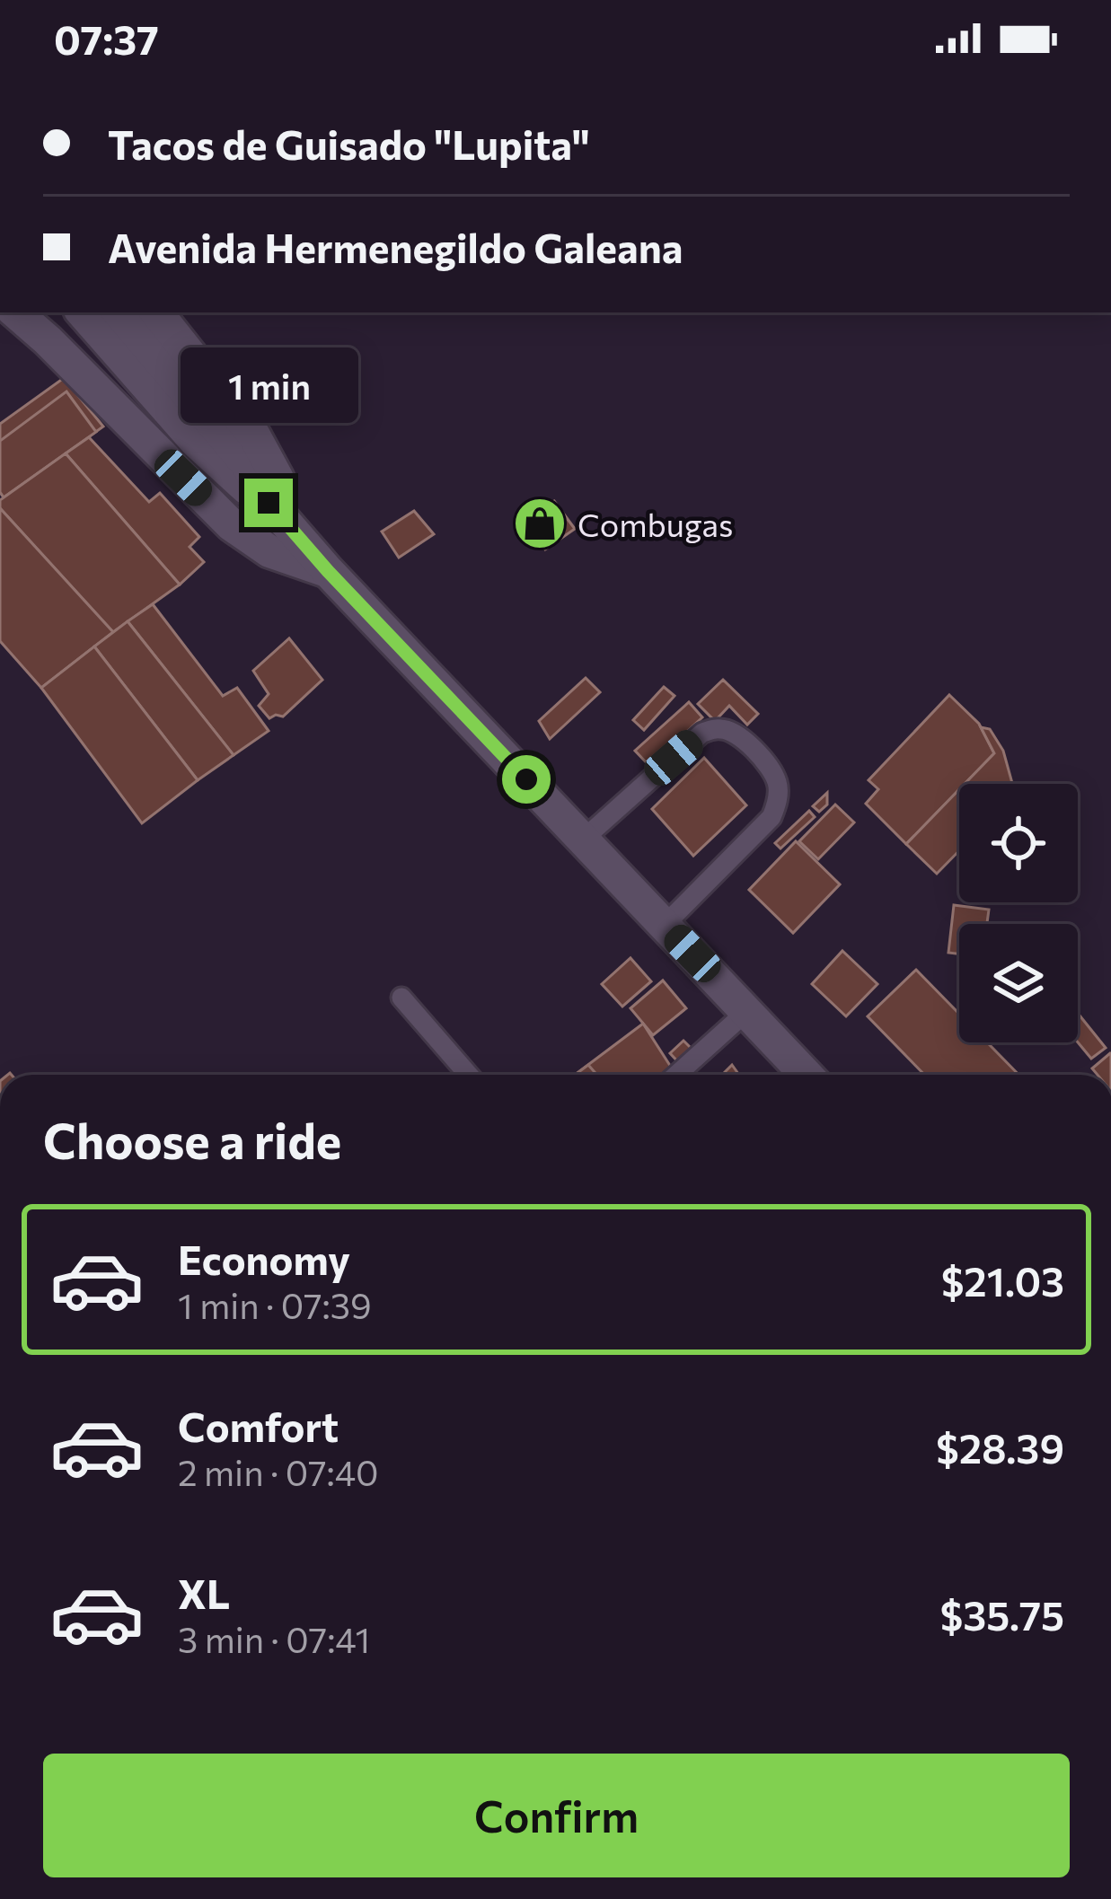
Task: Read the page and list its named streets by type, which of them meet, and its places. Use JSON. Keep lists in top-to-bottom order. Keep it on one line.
{"places":{"shop":["Combugas"]},"page":{"status":"07:37","banner":["Tacos de Guisado \"Lupita\"","Avenida Hermenegildo Galeana"],"bubble":"1 min","heading":"Choose a ride","list":[{"name":"Economy","note":"1 min · 07:39","value":"$21.03"},{"name":"Comfort","note":"2 min · 07:40","value":"$28.39"},{"name":"XL","note":"3 min · 07:41","value":"$35.75"}],"buttons":"Confirm"}}
